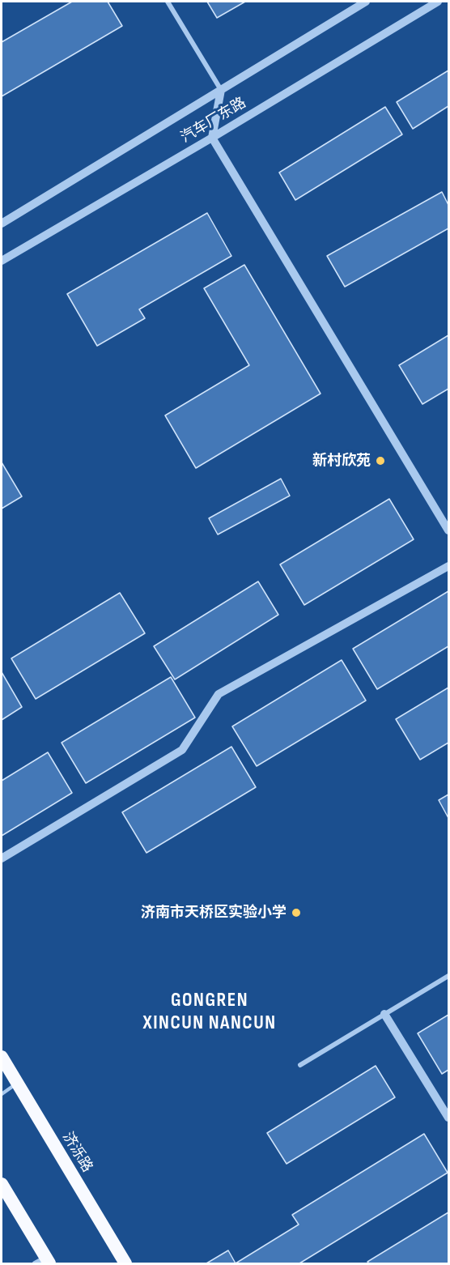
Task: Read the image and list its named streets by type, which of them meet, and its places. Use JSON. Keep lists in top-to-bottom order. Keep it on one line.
{"streets":{"highway":["济泺路"],"street":["汽车厂东路"]},"districts":["GONGREN XINCUN NANCUN"],"places":["新村欣苑","济南市天桥区实验小学"]}
